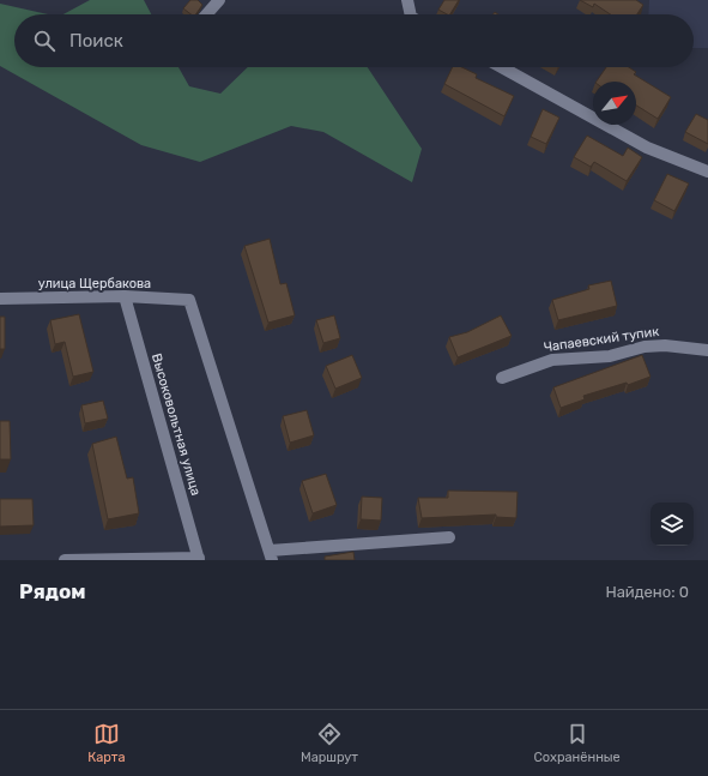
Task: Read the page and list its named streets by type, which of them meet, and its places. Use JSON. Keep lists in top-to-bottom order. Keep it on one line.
{"streets":{"street":["улица Щербакова","Чапаевский тупик","Высоковольтная улица"]},"crossings":[["улица Щербакова","Высоковольтная улица"]],"north":"top right","page":{"search":"Поиск","heading":["Рядом","Найдено: 0"],"nav":["Карта","Маршрут","Сохранённые"]}}
